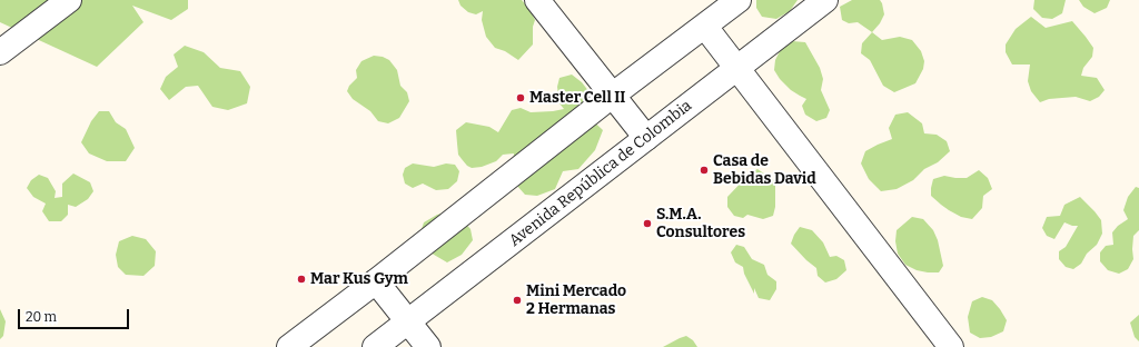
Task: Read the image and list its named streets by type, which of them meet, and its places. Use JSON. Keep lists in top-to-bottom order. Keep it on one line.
{"streets":{"street":["Avenida República de Colombia"]},"places":["Master Cell II","Casa de Bebidas David","S.M.A. Consultores","Mar Kus Gym","Mini Mercado 2 Hermanas"],"scale_bar":"20 m"}
